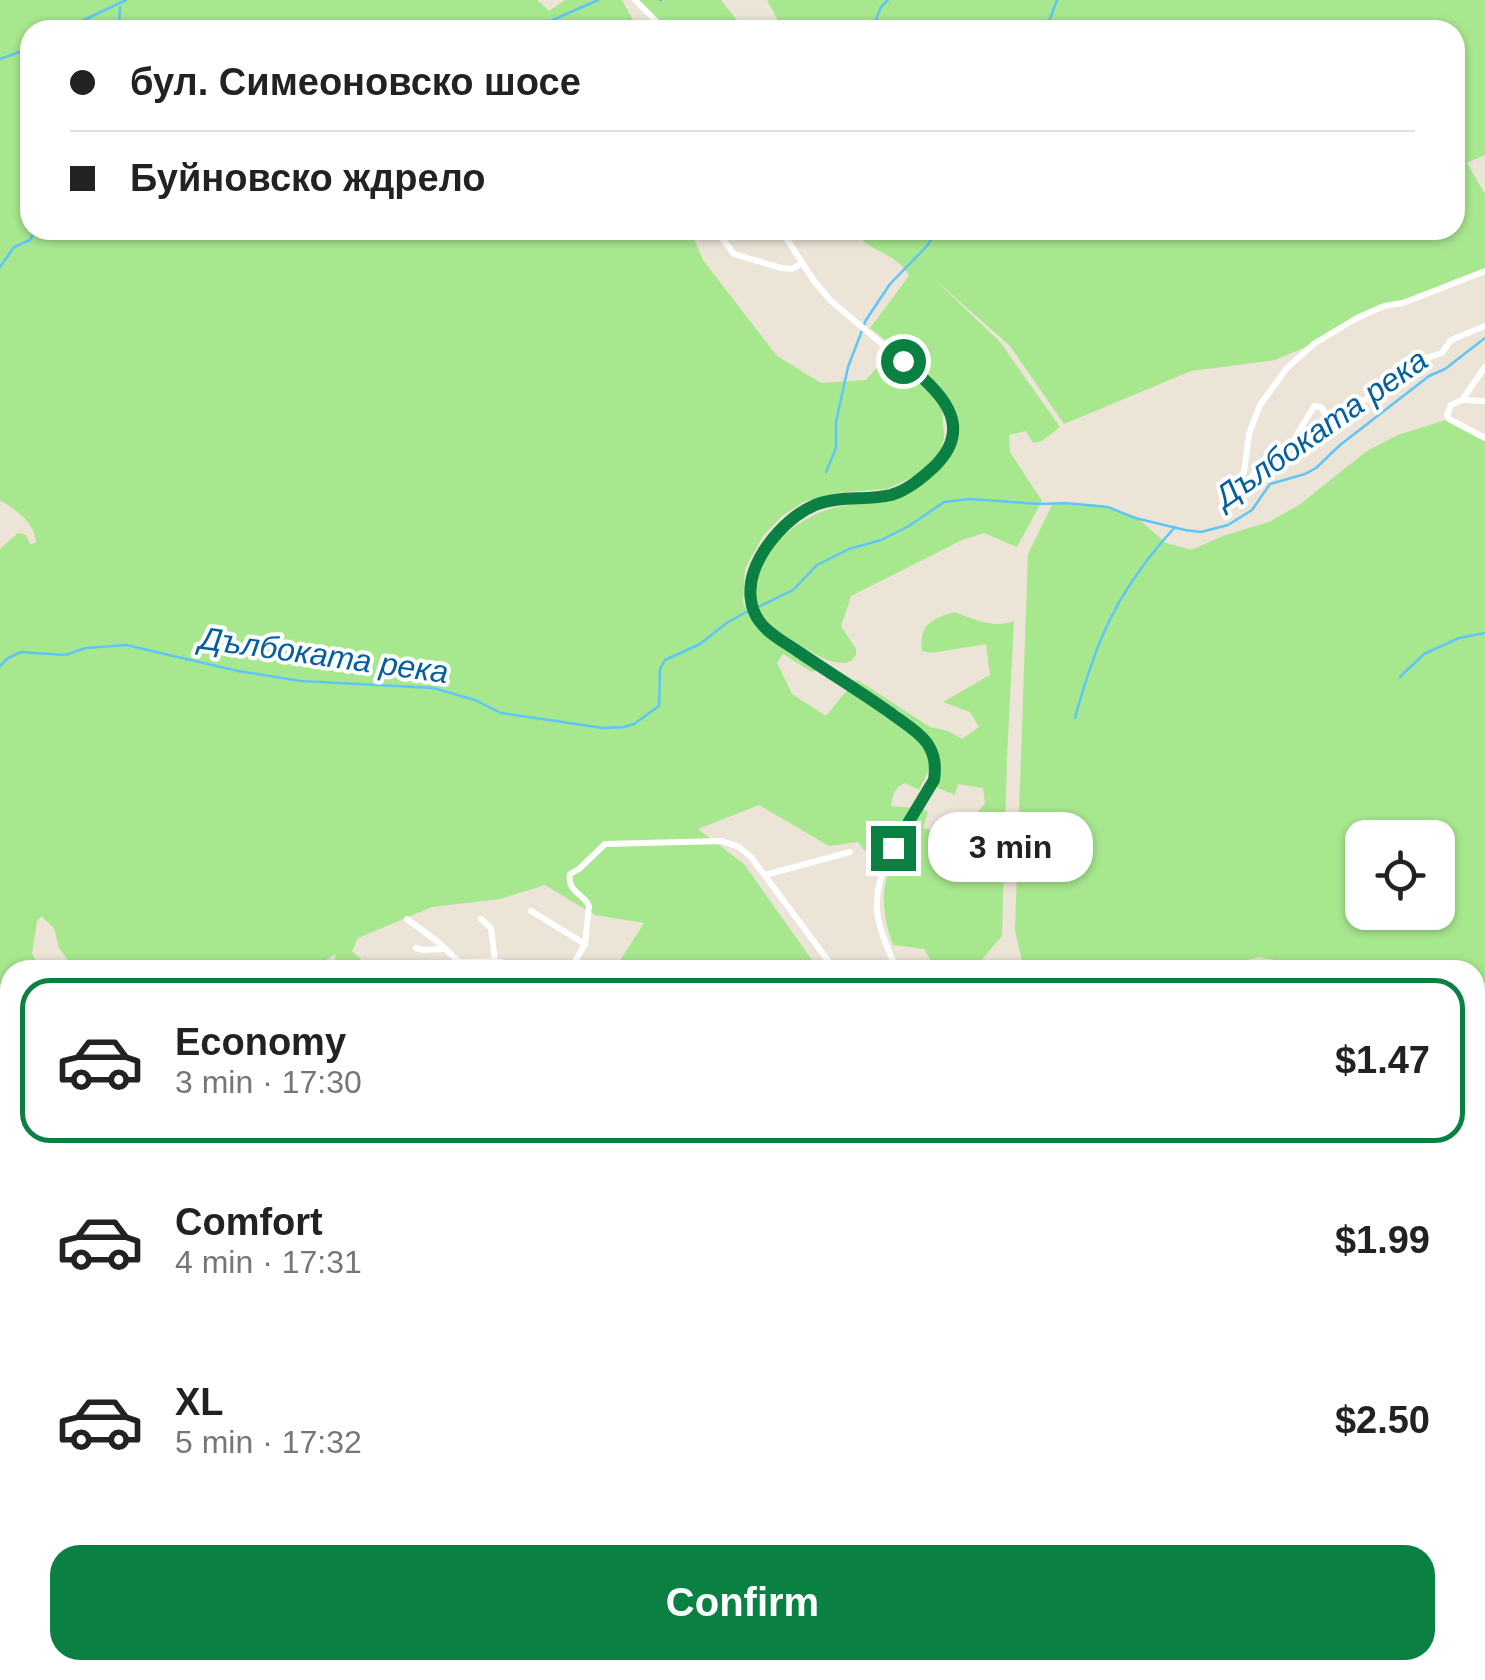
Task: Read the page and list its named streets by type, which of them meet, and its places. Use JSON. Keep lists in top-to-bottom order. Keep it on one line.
{"water":["Дълбоката река"],"page":{"banner":["бул. Симеоновско шосе","Буйновско ждрело"],"bubble":"3 min","list":[{"name":"Economy","note":"3 min · 17:30","value":"$1.47"},{"name":"Comfort","note":"4 min · 17:31","value":"$1.99"},{"name":"XL","note":"5 min · 17:32","value":"$2.50"}],"buttons":"Confirm"}}
